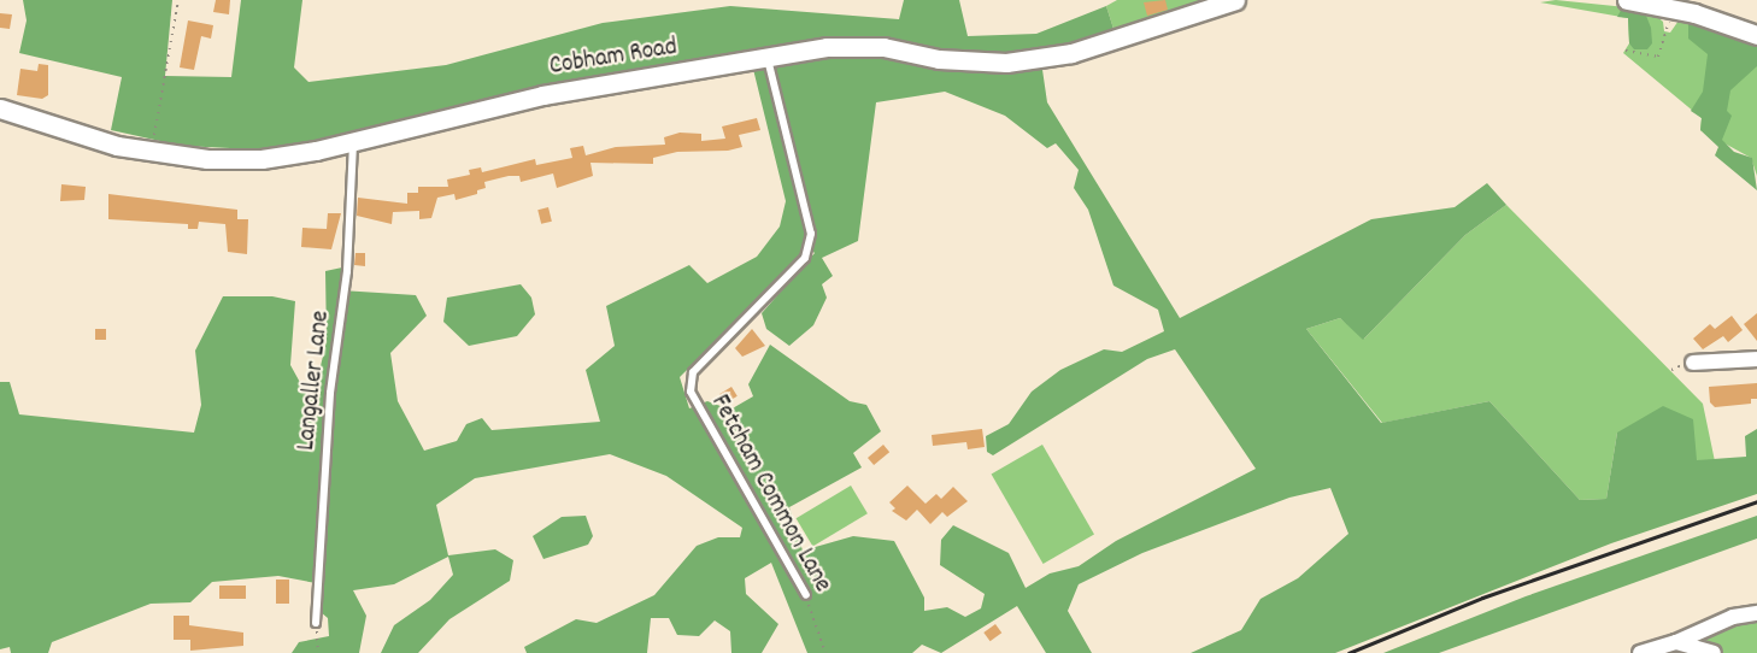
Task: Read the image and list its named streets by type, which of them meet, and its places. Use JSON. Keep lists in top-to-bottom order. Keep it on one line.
{"streets":{"street":["Cobham Road"],"lane":["Langaller Lane","Fetcham Common Lane"]},"crossings":[["Cobham Road","Langaller Lane"],["Cobham Road","Fetcham Common Lane"]]}
